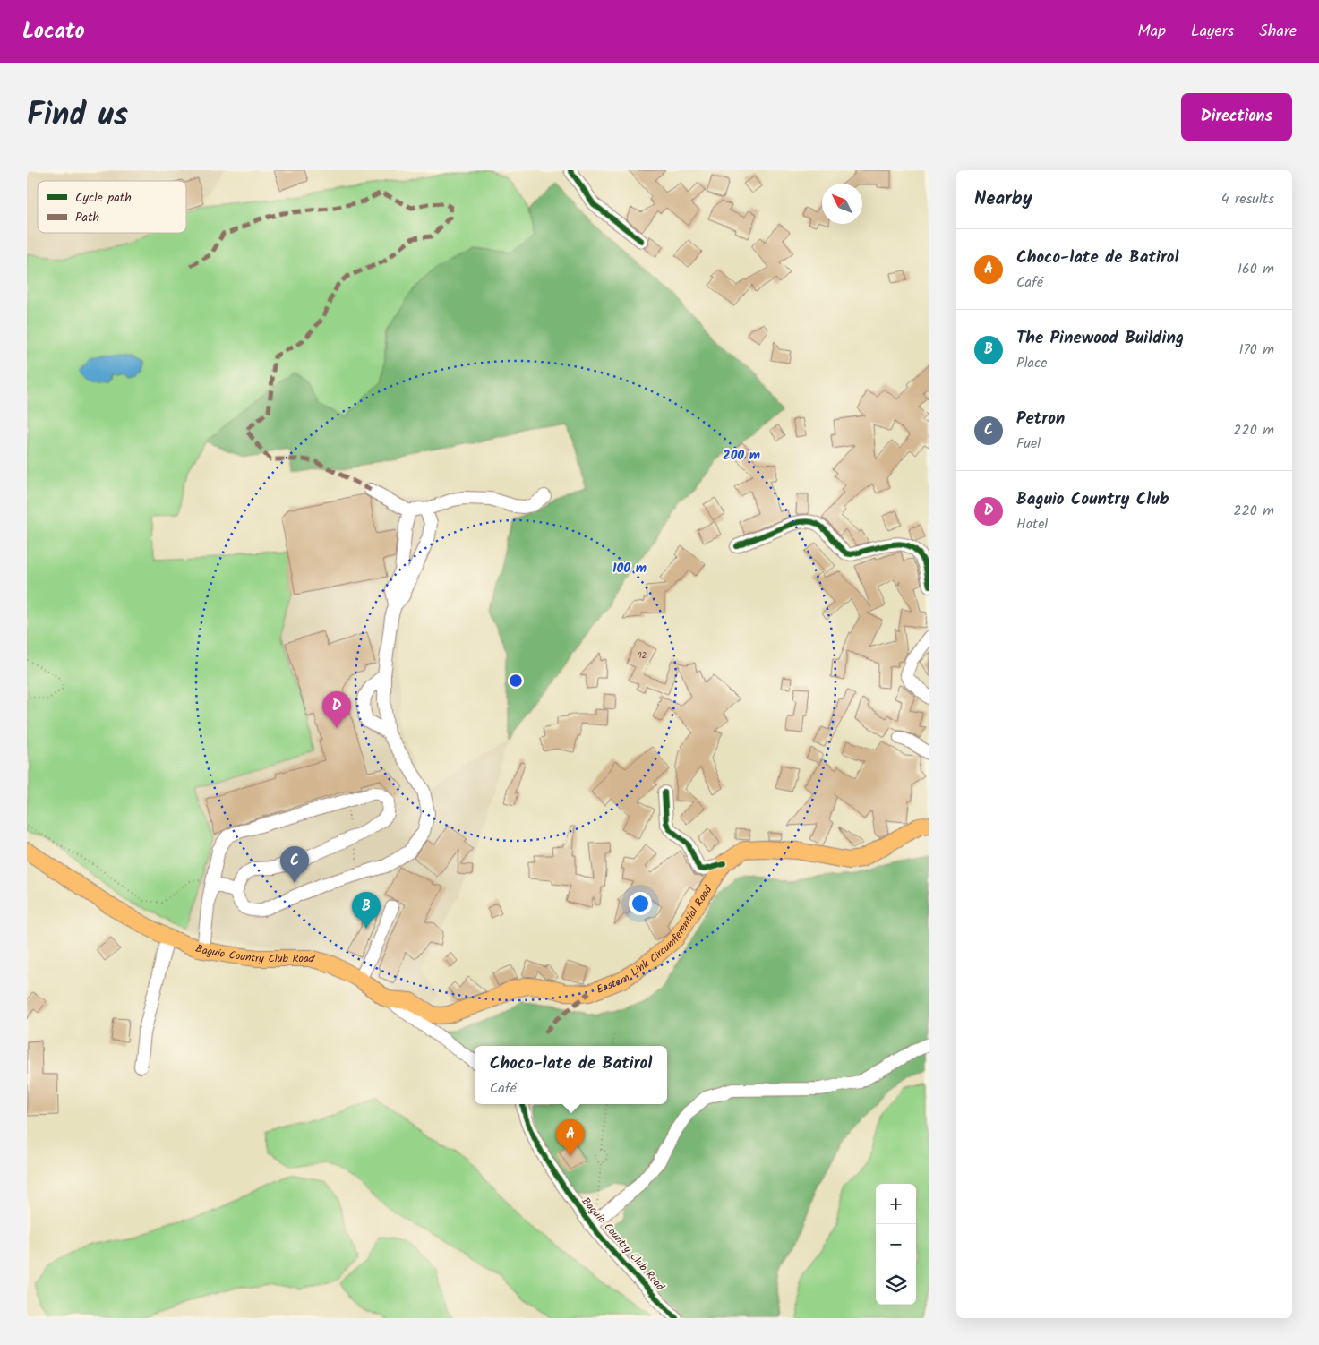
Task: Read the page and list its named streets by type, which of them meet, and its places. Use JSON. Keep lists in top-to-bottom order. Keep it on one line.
{"streets":{"main road":["Eastern Link Circumferential Road","Baguio Country Club Road"]},"crossings":[["Eastern Link Circumferential Road","Baguio Country Club Road"]],"house_numbers":["92"],"legend":["Cycle path","Path"],"north":"top left","page":{"header":"Locato","nav":["Map","Layers","Share"],"title":"Find us","buttons":"Directions","heading":["Nearby","4 results"],"list":[{"mark":"A","name":"Choco-late de Batirol","note":"Café","value":"160 m"},{"mark":"B","name":"The Pinewood Building","note":"Place","value":"170 m"},{"mark":"C","name":"Petron","note":"Fuel","value":"220 m"},{"mark":"D","name":"Baguio Country Club","note":"Hotel","value":"220 m"}],"pins":["D","C","B","A"],"popup":["Choco-late de Batirol","Café"],"map_buttons":["+","−"]},"rings":["200 m","100 m"]}
